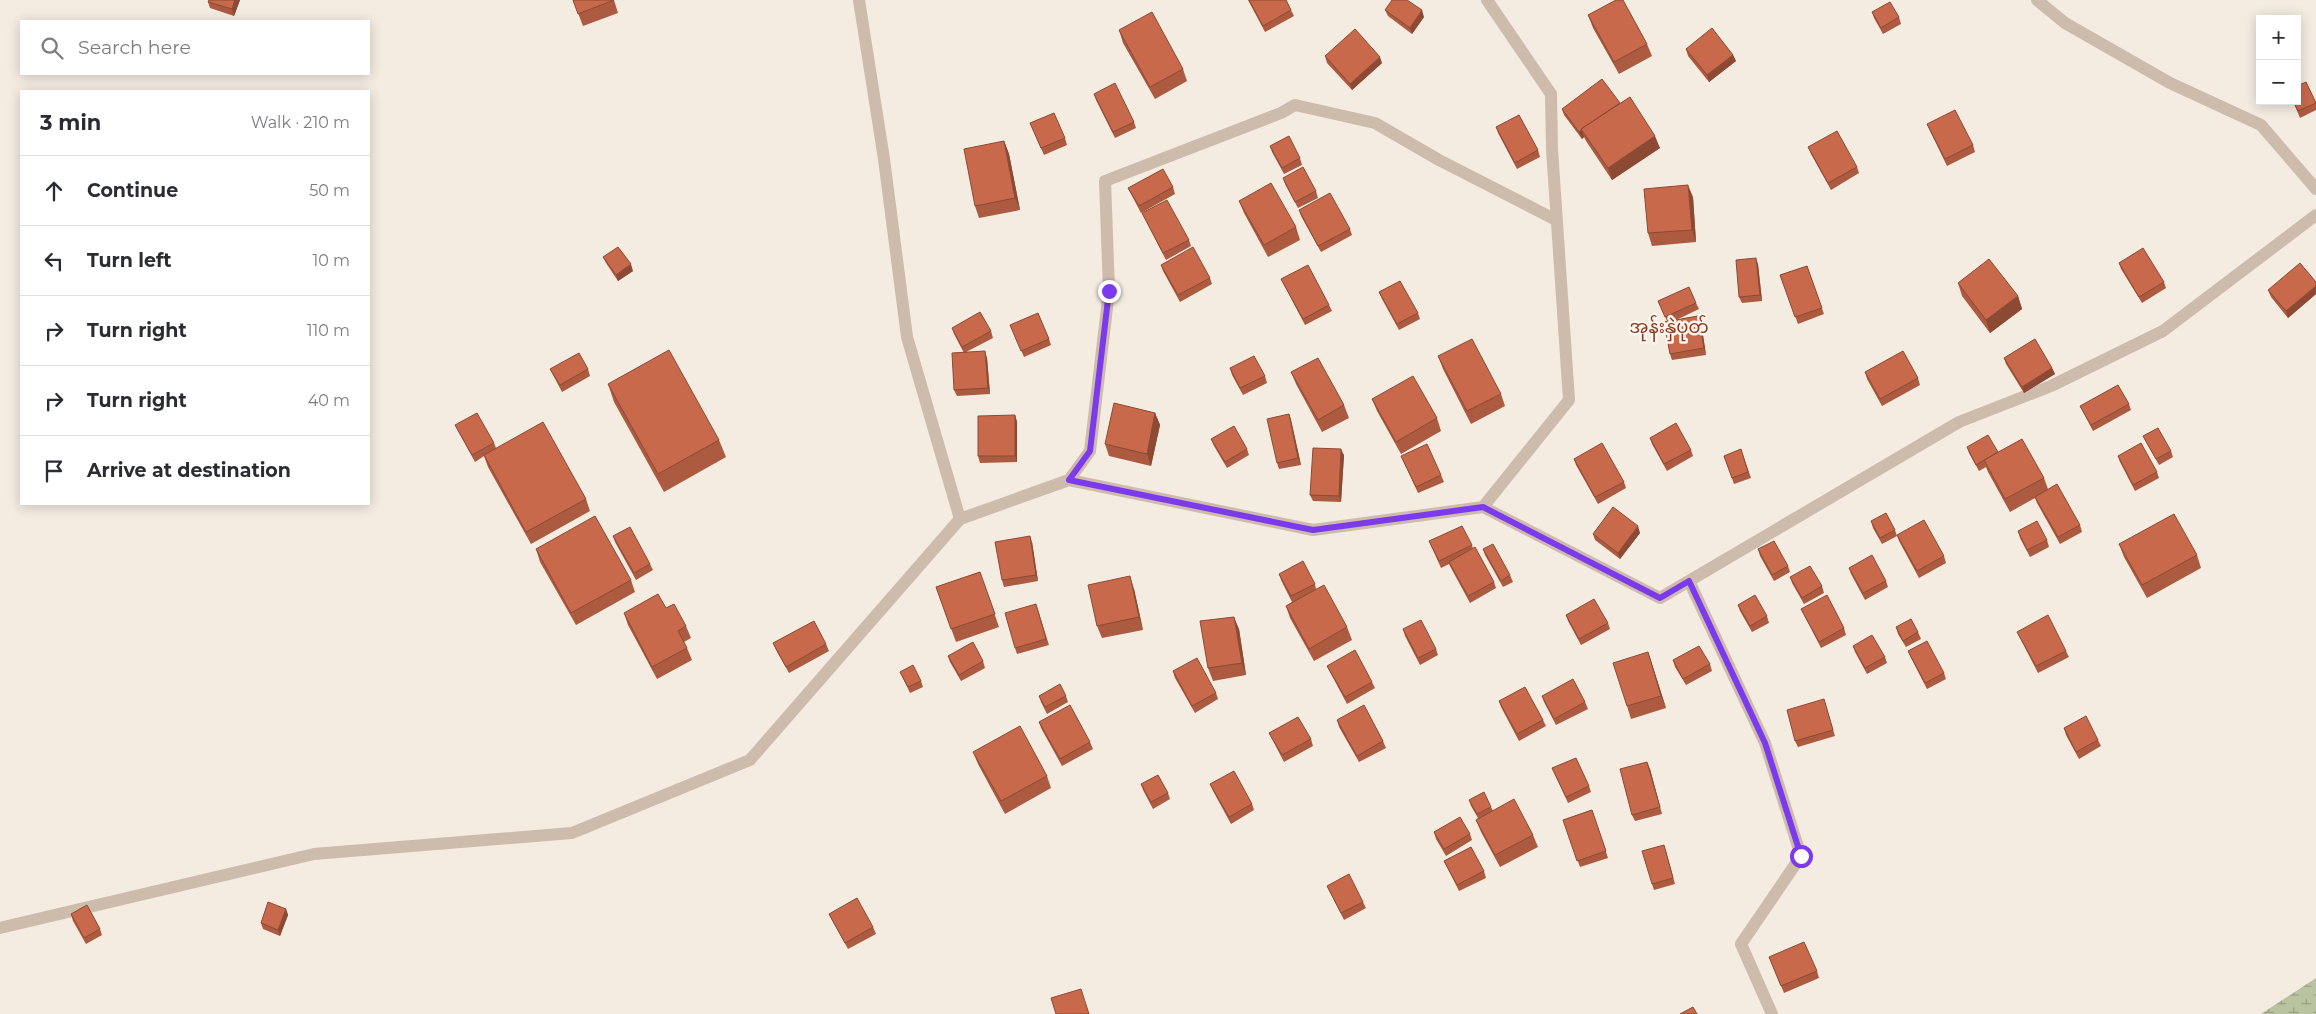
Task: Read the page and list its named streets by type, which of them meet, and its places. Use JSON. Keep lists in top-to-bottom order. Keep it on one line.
{"districts":["အုန်းနှဲပုတ်"],"page":{"map_buttons":["+","−"],"search":"Search here","heading":["3 min","Walk · 210 m"],"list":[["Continue","50 m"],["Turn left","10 m"],["Turn right","110 m"],["Turn right","40 m"],"Arrive at destination"]}}
